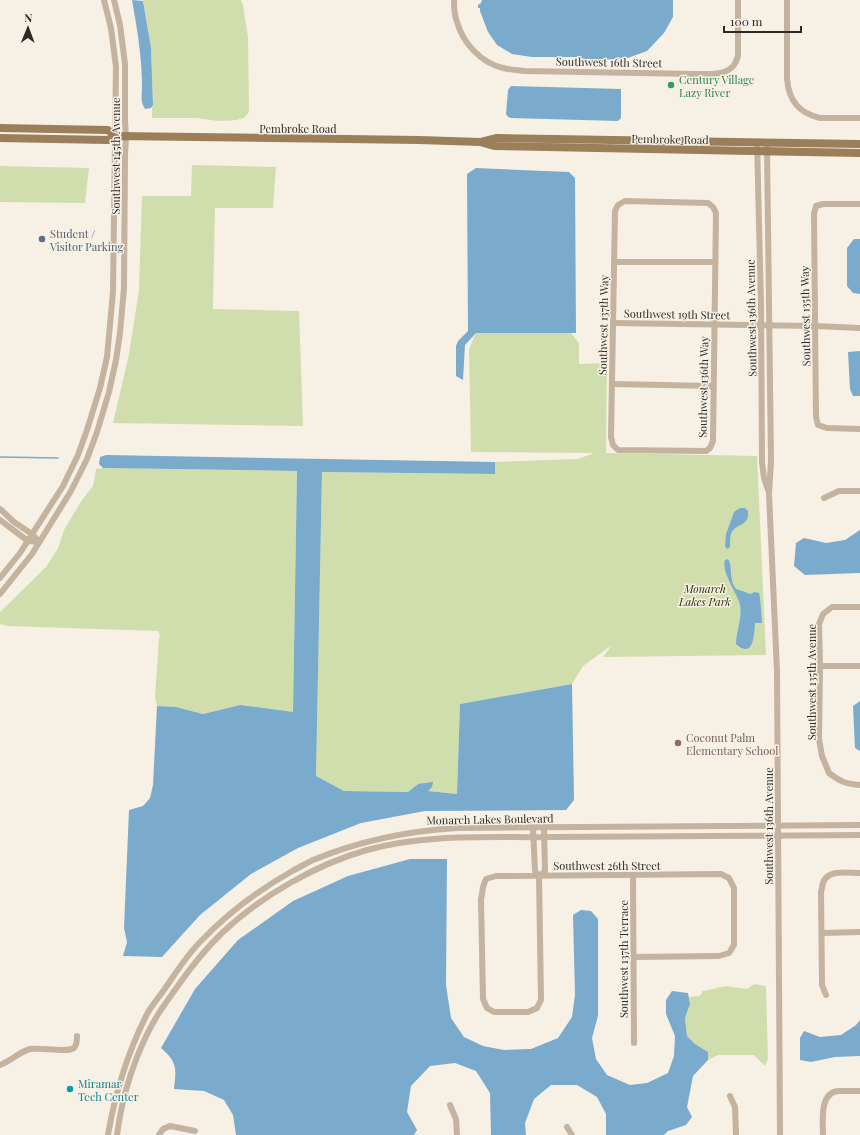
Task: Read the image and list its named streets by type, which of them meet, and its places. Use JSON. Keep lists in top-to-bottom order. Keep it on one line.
{"streets":{"main road":["Pembroke Road"],"street":["Southwest 16th Street","Southwest 145th Avenue","Southwest 19th Street","Southwest 135th Way","Southwest 136th Avenue","Southwest 137th Way","Southwest 136th Way","Southwest 135th Avenue","Monarch Lakes Boulevard","Southwest 26th Street","Southwest 137th Terrace"]},"crossings":[["Pembroke Road","Southwest 145th Avenue"],["Pembroke Road","Southwest 136th Avenue"],["Southwest 19th Street","Southwest 135th Way"],["Southwest 19th Street","Southwest 136th Avenue"],["Southwest 19th Street","Southwest 137th Way"],["Southwest 19th Street","Southwest 136th Way"],["Southwest 136th Avenue","Monarch Lakes Boulevard"],["Southwest 137th Way","Southwest 136th Way"],["Southwest 26th Street","Southwest 137th Terrace"]],"parks":["Monarch Lakes Park"],"places":["Century Village Lazy River","Student / Visitor Parking","Coconut Palm Elementary School","Miramar Tech Center"],"scale_bar":"100 m","north":"top"}
